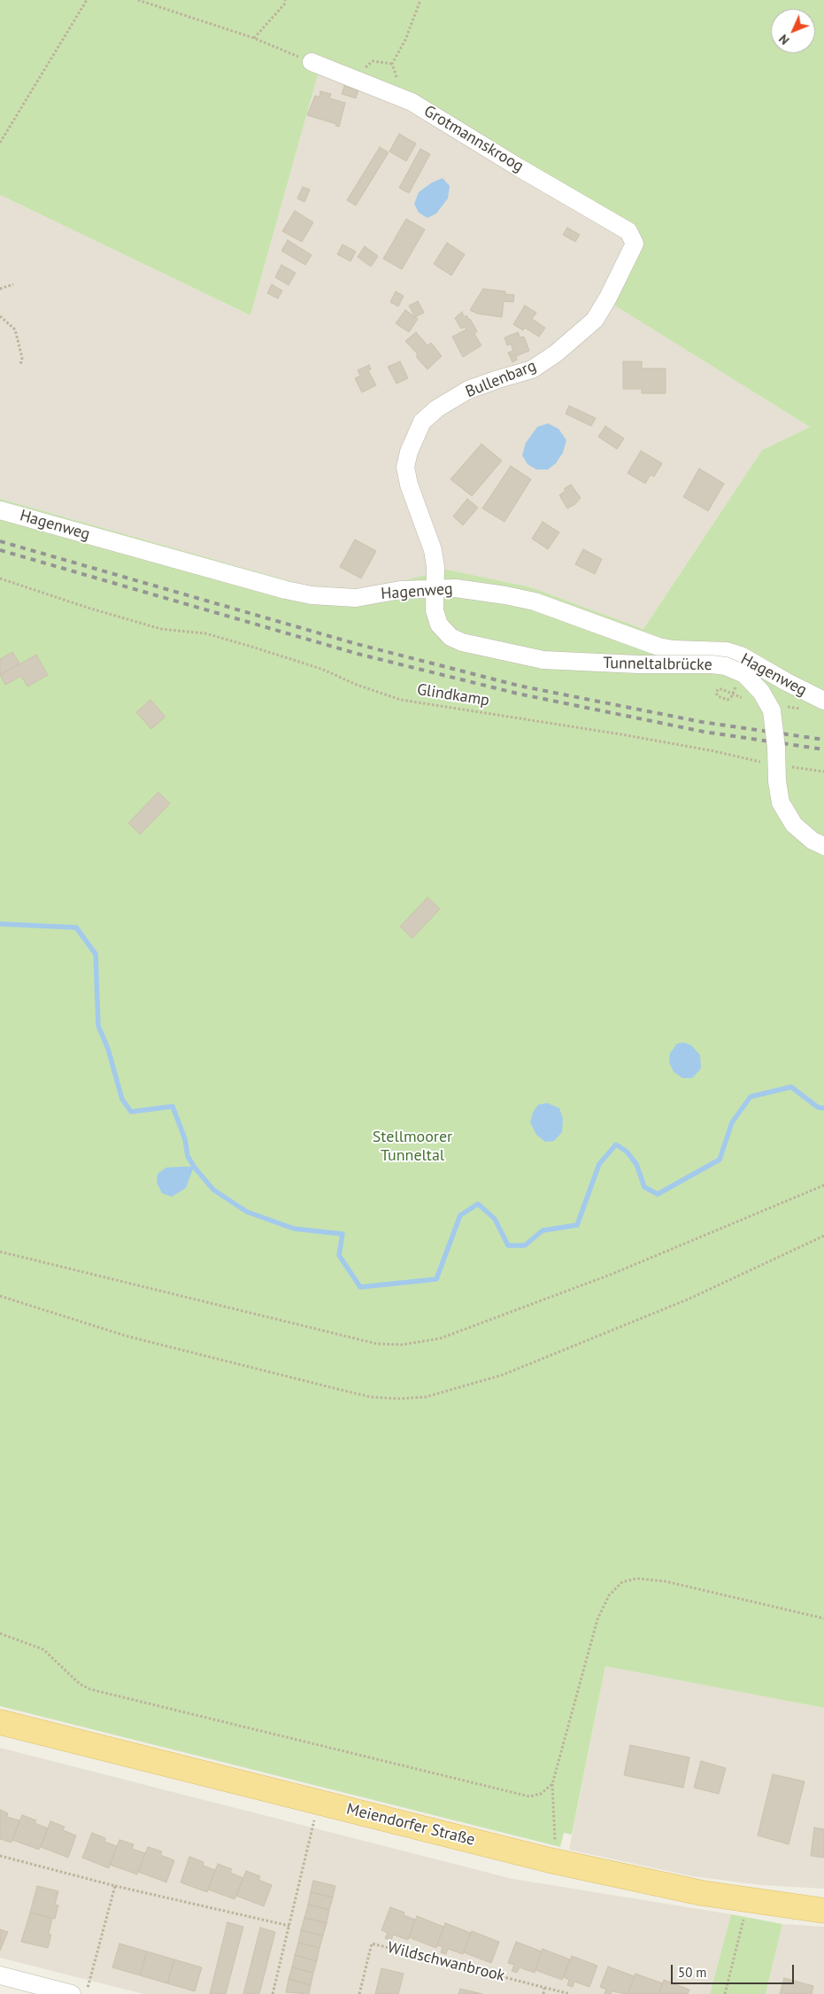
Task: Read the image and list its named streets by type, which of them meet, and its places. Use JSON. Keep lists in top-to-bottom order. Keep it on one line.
{"streets":{"main road":["Meiendorfer Straße"],"street":["Grotmannskroog","Bullenbarg","Hagenweg","Tunneltalbrücke"],"path":["Glindkamp","Wildschwanbrook"]},"crossings":[["Grotmannskroog","Bullenbarg"],["Bullenbarg","Hagenweg"],["Bullenbarg","Tunneltalbrücke"],["Hagenweg","Tunneltalbrücke"]],"parks":["Stellmoorer Tunneltal"],"scale_bar":"50 m","north":"bottom left"}
